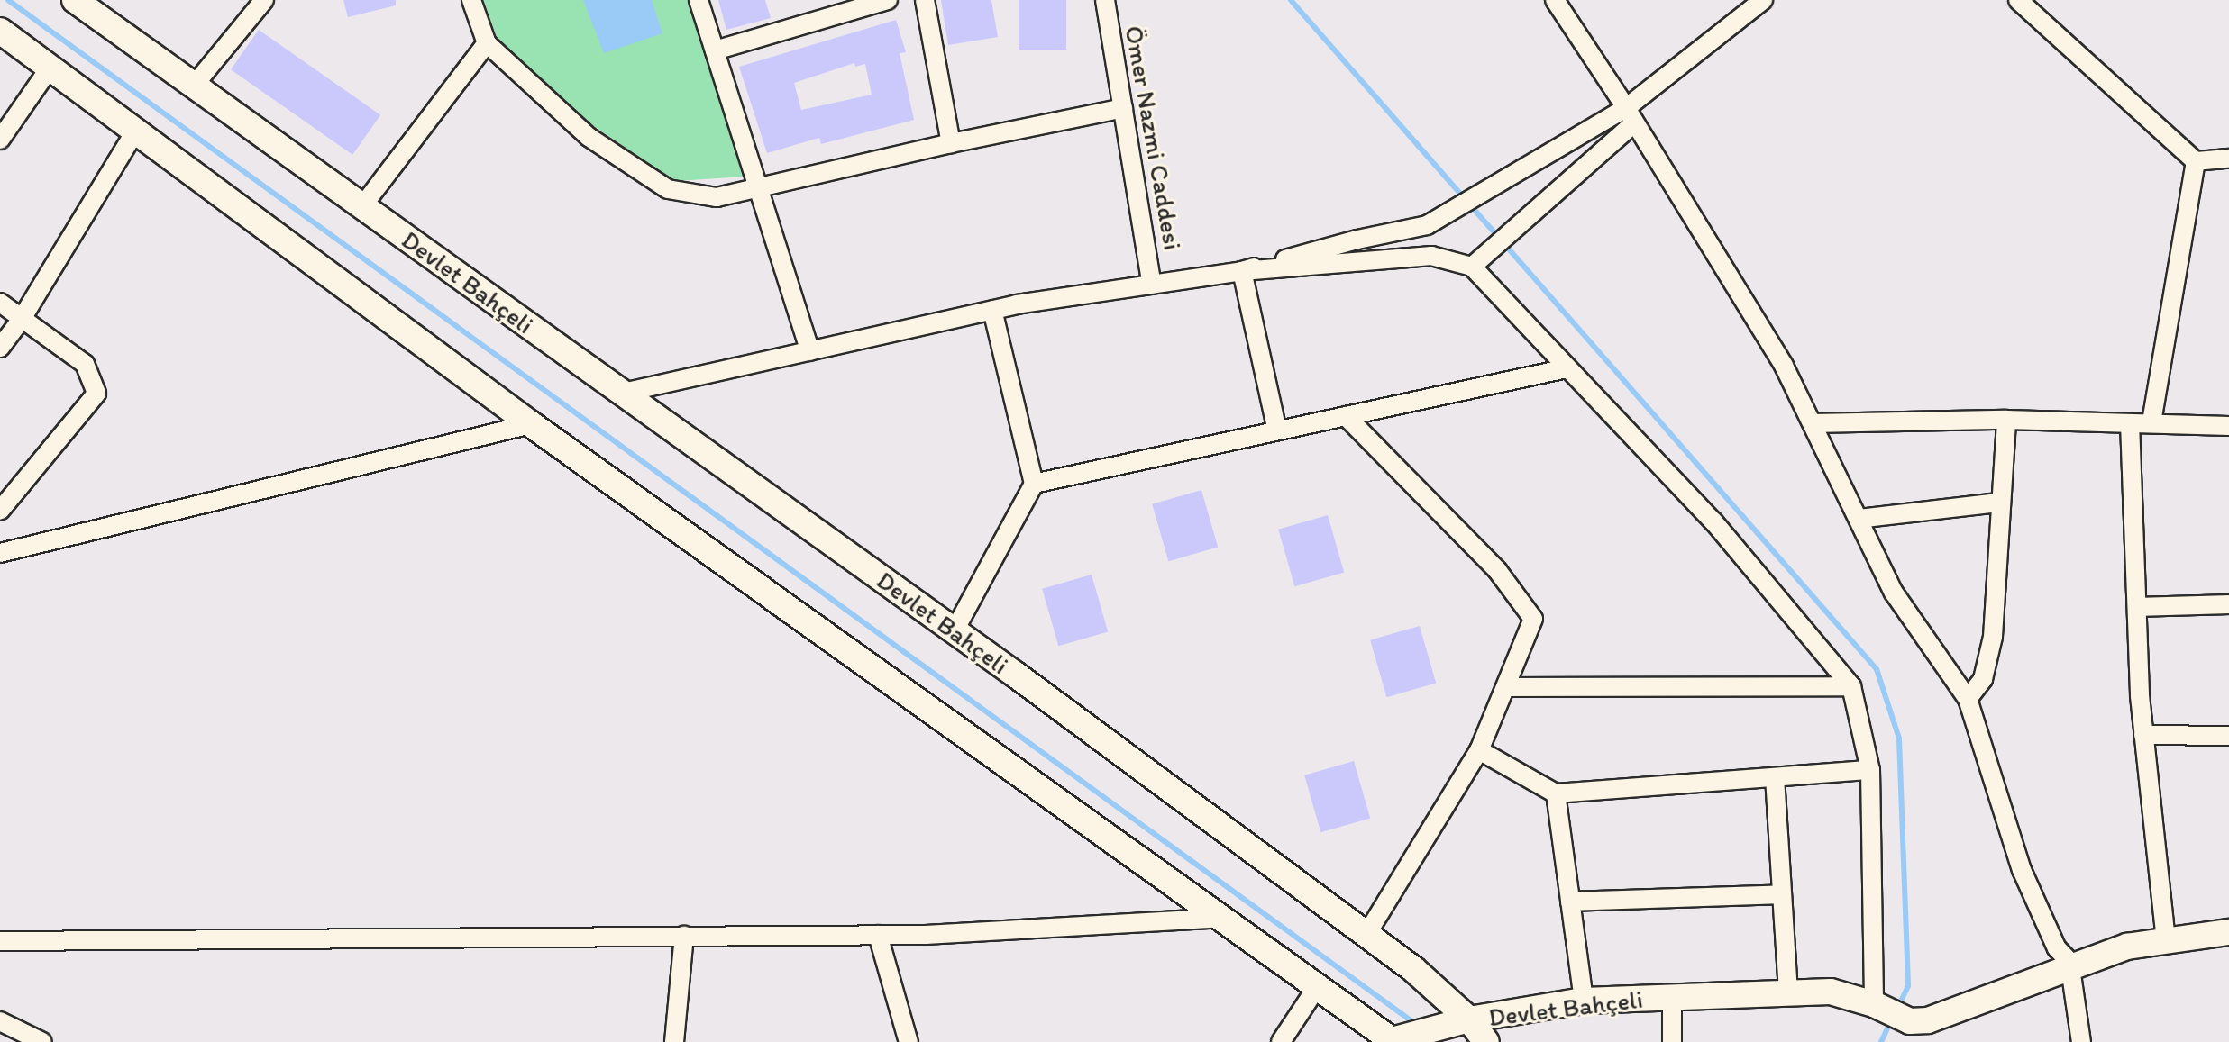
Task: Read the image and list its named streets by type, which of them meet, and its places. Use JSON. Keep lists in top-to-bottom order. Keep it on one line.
{"streets":{"street":["Ömer Nazmi Caddesi","Devlet Bahçeli"]}}
